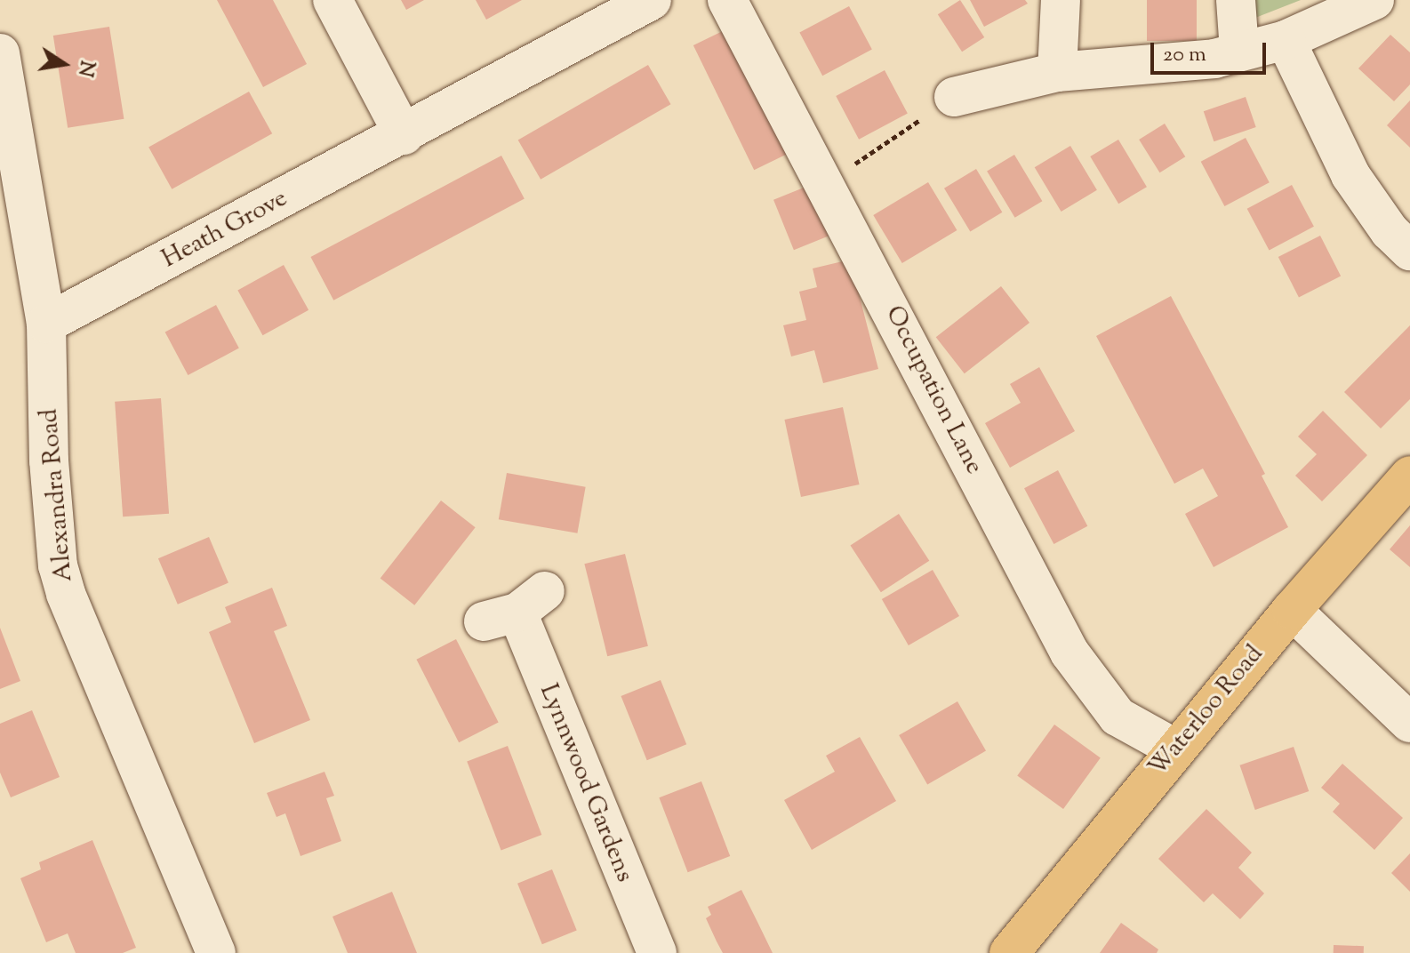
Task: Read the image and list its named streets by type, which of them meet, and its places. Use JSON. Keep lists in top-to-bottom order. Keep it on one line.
{"streets":{"main road":["Waterloo Road"],"street":["Heath Grove","Occupation Lane","Alexandra Road","Lynnwood Gardens"]},"crossings":[["Heath Grove","Alexandra Road"],["Occupation Lane","Waterloo Road"]],"scale_bar":"20 m","north":"right"}
